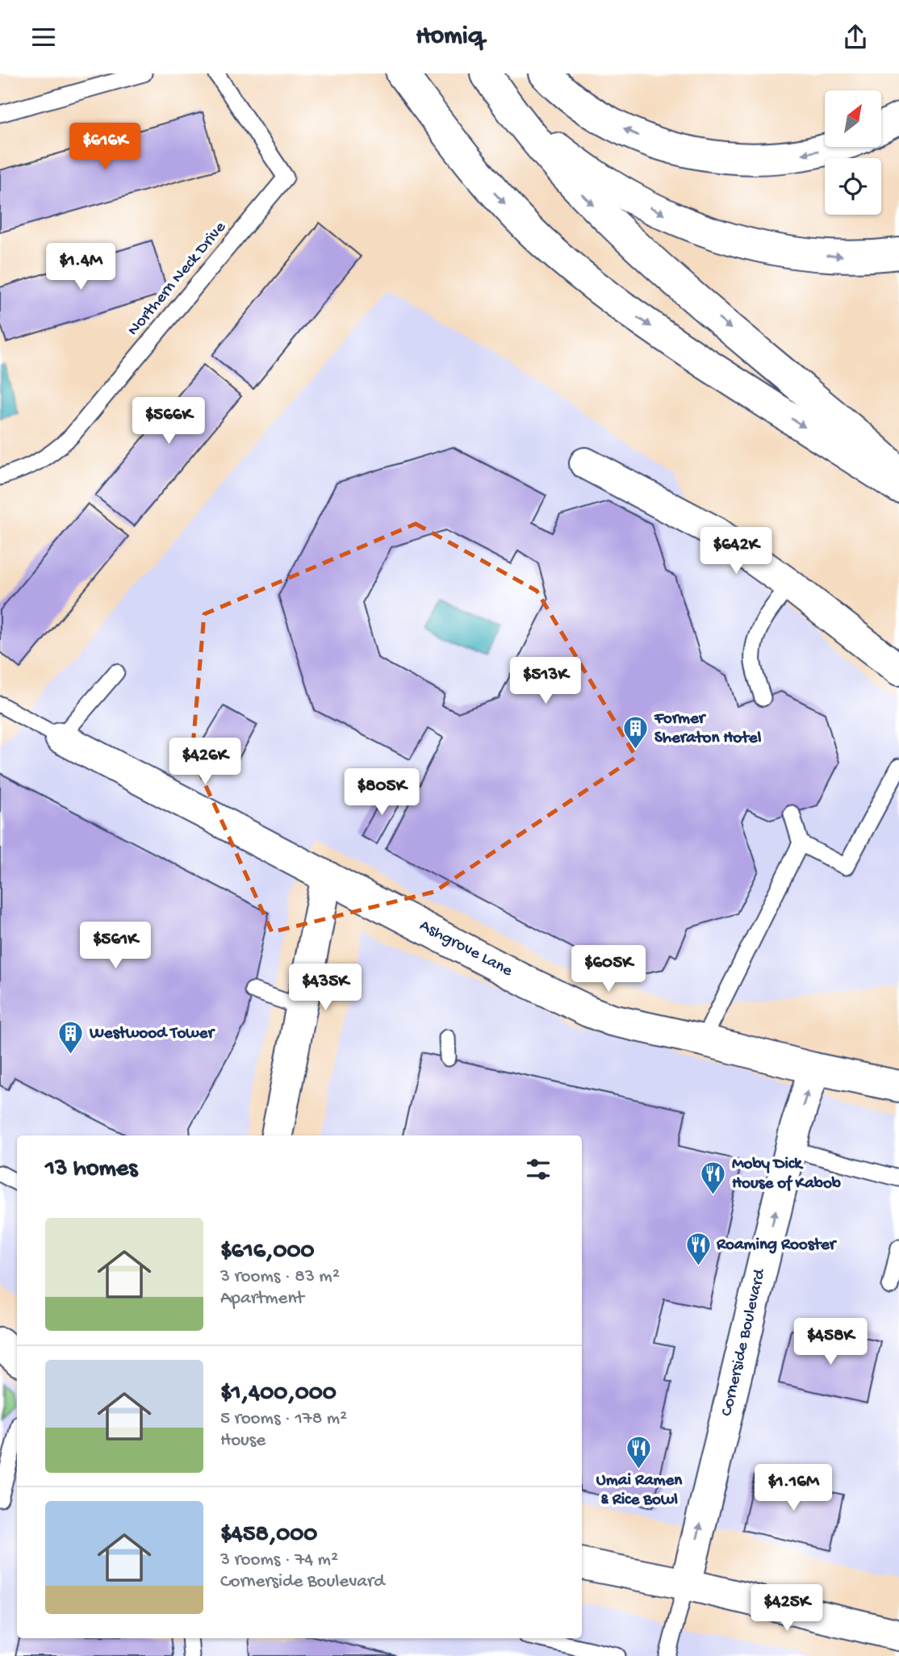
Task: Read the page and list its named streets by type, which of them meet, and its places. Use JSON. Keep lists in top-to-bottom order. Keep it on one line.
{"streets":{"main road":["Ashgrove Lane","Cornerside Boulevard"],"lane":["Northern Neck Drive"]},"crossings":[["Ashgrove Lane","Cornerside Boulevard"]],"one_way":["Cornerside Boulevard"],"places":{"building":["Former Sheraton Hotel","Westwood Tower"],"restaurant":["Moby Dick House of Kabob","Roaming Rooster","Umai Ramen & Rice Bowl"]},"north":"top right","page":{"header":"Homiq","price":["$616K","$1.4M","$566K","$642K","$513K","$426K","$805K","$561K","$605K","$435K","$458K","$1.16M","$425K"],"heading":"13 homes","list":[{"name":"$616,000","note":"3 rooms · 83 m² · Apartment"},{"name":"$1,400,000","note":"5 rooms · 178 m² · House"},{"name":"$458,000","note":"3 rooms · 74 m² · Cornerside Boulevard"}]}}
